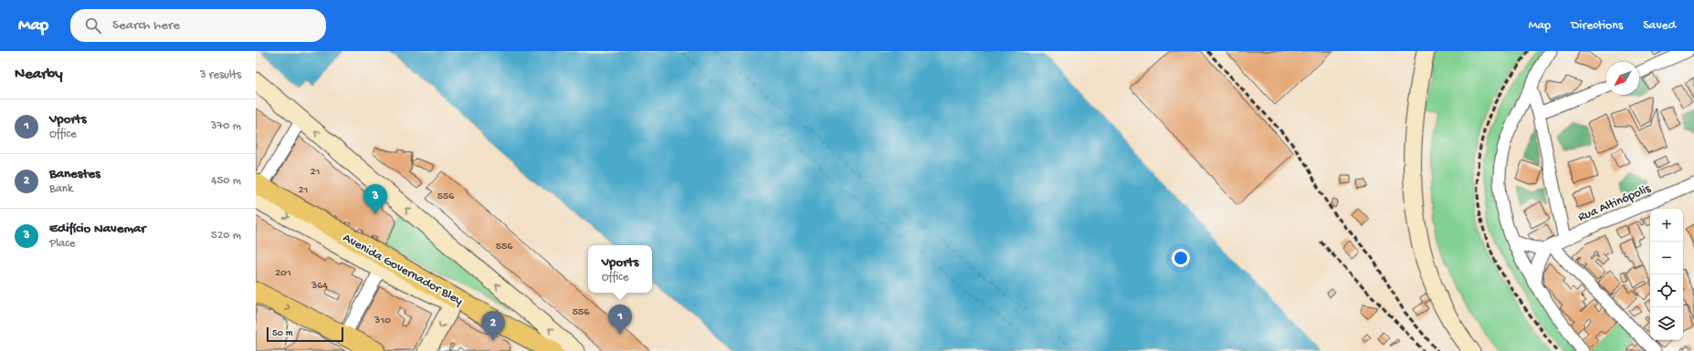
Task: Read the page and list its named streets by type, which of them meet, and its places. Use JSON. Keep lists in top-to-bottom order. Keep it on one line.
{"streets":{"main road":["Avenida Governador Bley"],"street":["Rua Altinópolis"]},"house_numbers":["21","21","556","556","201","364","556","310"],"scale_bar":"50 m","north":"bottom left","page":{"header":"Map","search":"Search here","nav":["Map","Directions","Saved"],"heading":["Nearby","3 results"],"list":[{"mark":"1","name":"Vports","note":"Office","value":"370 m"},{"mark":"2","name":"Banestes","note":"Bank","value":"450 m"},{"mark":"3","name":"Edifício Navemar","note":"Place","value":"520 m"}],"pins":["3","1","2"],"map_buttons":["+","−"],"popup":["Vports","Office"],"scale":"50 m"}}
